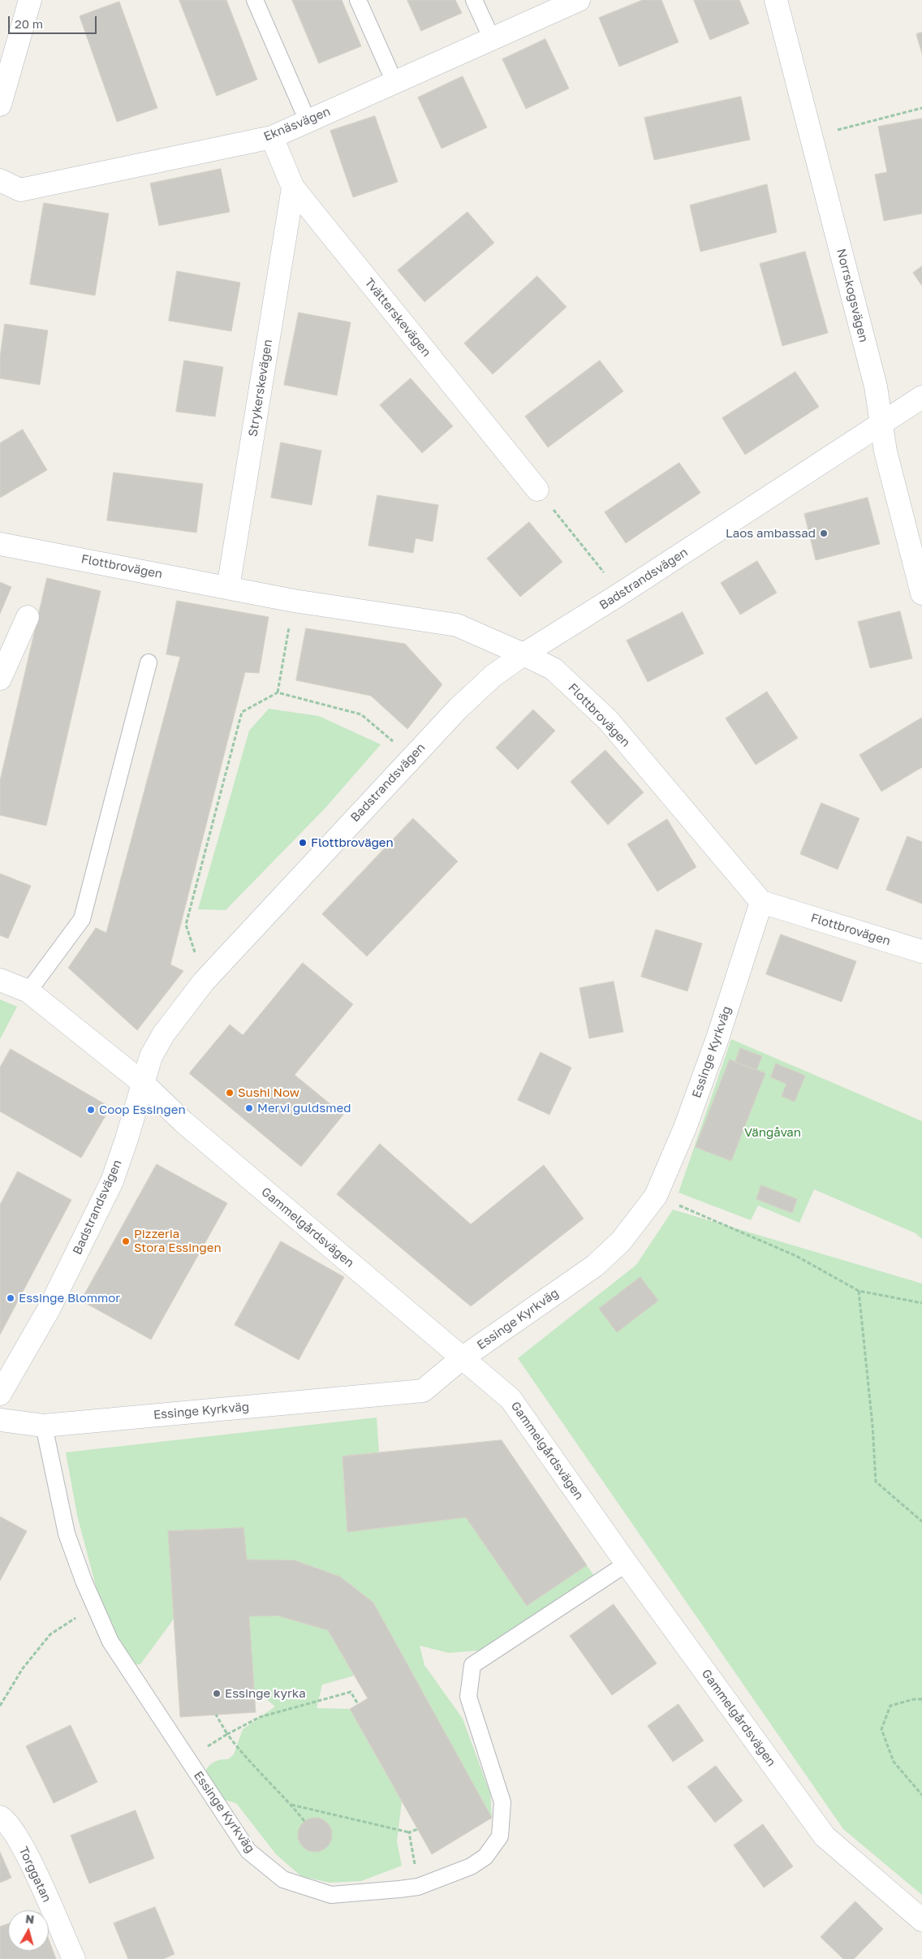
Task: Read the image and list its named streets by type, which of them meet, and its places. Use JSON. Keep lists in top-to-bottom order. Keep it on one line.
{"streets":{"street":["Eknäsvägen","Norrskogsvägen","Tvätterskevägen","Strykerskevägen","Flottbrovägen","Badstrandsvägen","Essinge Kyrkväg","Gammelgårdsvägen","Torggatan"]},"crossings":[["Eknäsvägen","Tvätterskevägen"],["Norrskogsvägen","Badstrandsvägen"],["Tvätterskevägen","Strykerskevägen"],["Strykerskevägen","Flottbrovägen"],["Flottbrovägen","Badstrandsvägen"],["Flottbrovägen","Essinge Kyrkväg"],["Badstrandsvägen","Gammelgårdsvägen"],["Essinge Kyrkväg","Gammelgårdsvägen"]],"parks":["Vängåvan"],"places":["Laos ambassad","Flottbrovägen","Sushi Now","Mervi guldsmed","Coop Essingen","Pizzeria Stora Essingen","Essinge Blommor","Essinge kyrka"],"scale_bar":"20 m","north":"top"}
